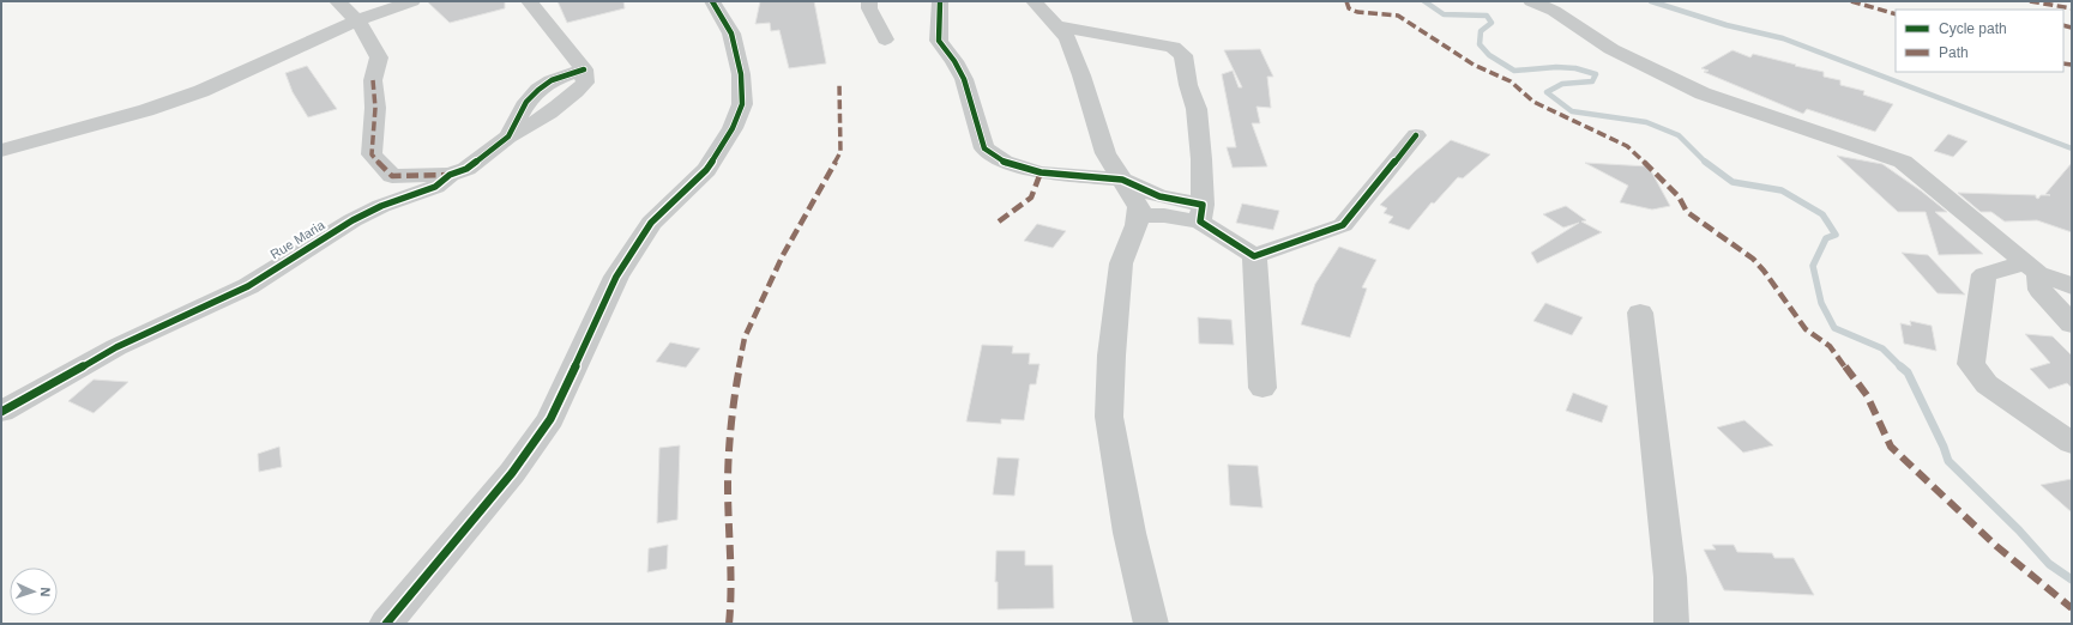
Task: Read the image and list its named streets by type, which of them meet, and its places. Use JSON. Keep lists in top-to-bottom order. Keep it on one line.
{"streets":{"street":["Rue Maria"]},"legend":["Cycle path","Path"],"north":"right"}
